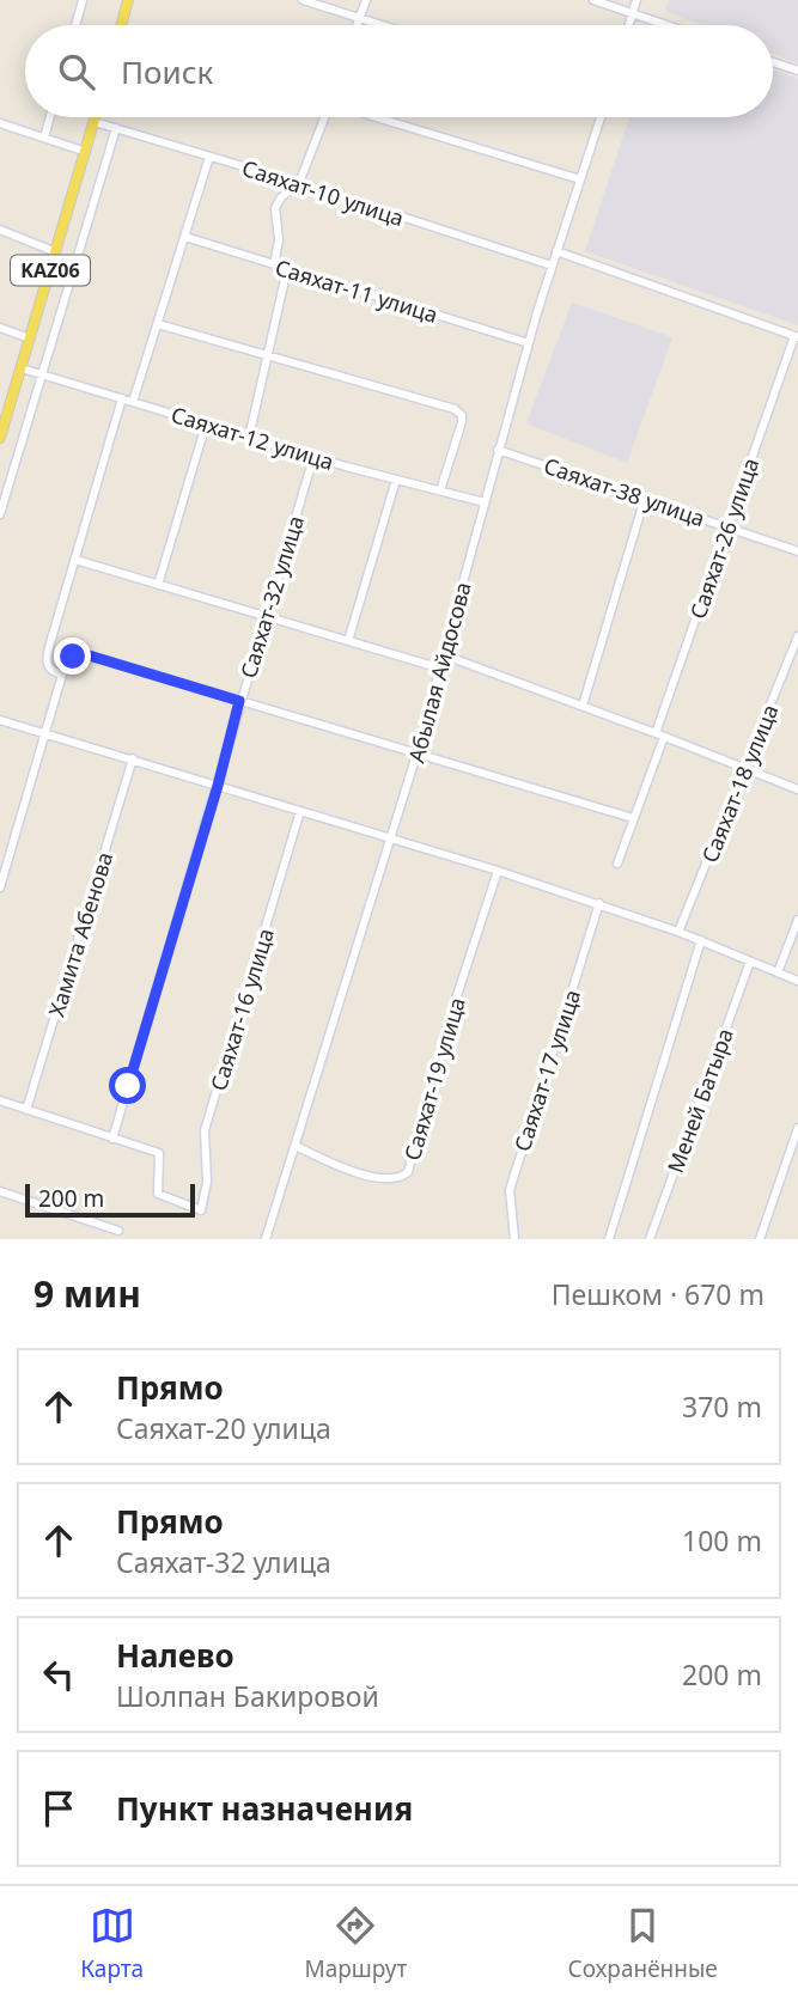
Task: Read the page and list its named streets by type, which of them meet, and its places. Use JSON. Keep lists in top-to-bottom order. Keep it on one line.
{"streets":{"main road":["KAZ06"],"street":["Саяхат-10 улица","Саяхат-11 улица","Саяхат-12 улица","Саяхат-38 улица","Саяхат-26 улица","Саяхат-32 улица","Абылая Айдосова","Саяхат-18 улица","Хамита Абенова","Саяхат-16 улица","Саяхат-17 улица","Саяхат-19 улица","Меней Батыра"]},"crossings":[["Саяхат-10 улица","KAZ06"],["Саяхат-10 улица","Абылая Айдосова"],["KAZ06","Саяхат-12 улица"],["Саяхат-11 улица","Абылая Айдосова"],["Саяхат-12 улица","Саяхат-32 улица"],["Саяхат-12 улица","Абылая Айдосова"],["Саяхат-38 улица","Саяхат-26 улица"],["Саяхат-38 улица","Абылая Айдосова"],["Саяхат-32 улица","Саяхат-16 улица"],["Абылая Айдосова","Саяхат-19 улица"]],"scale_bar":"200 m","page":{"search":"Поиск","scale":"200 m","heading":["9 мин","Пешком · 670 m"],"list":[["Прямо","Саяхат-20 улица","370 m"],["Прямо","Саяхат-32 улица","100 m"],["Налево","Шолпан Бакировой","200 m"],"Пункт назначения"],"nav":["Карта","Маршрут","Сохранённые"]}}
